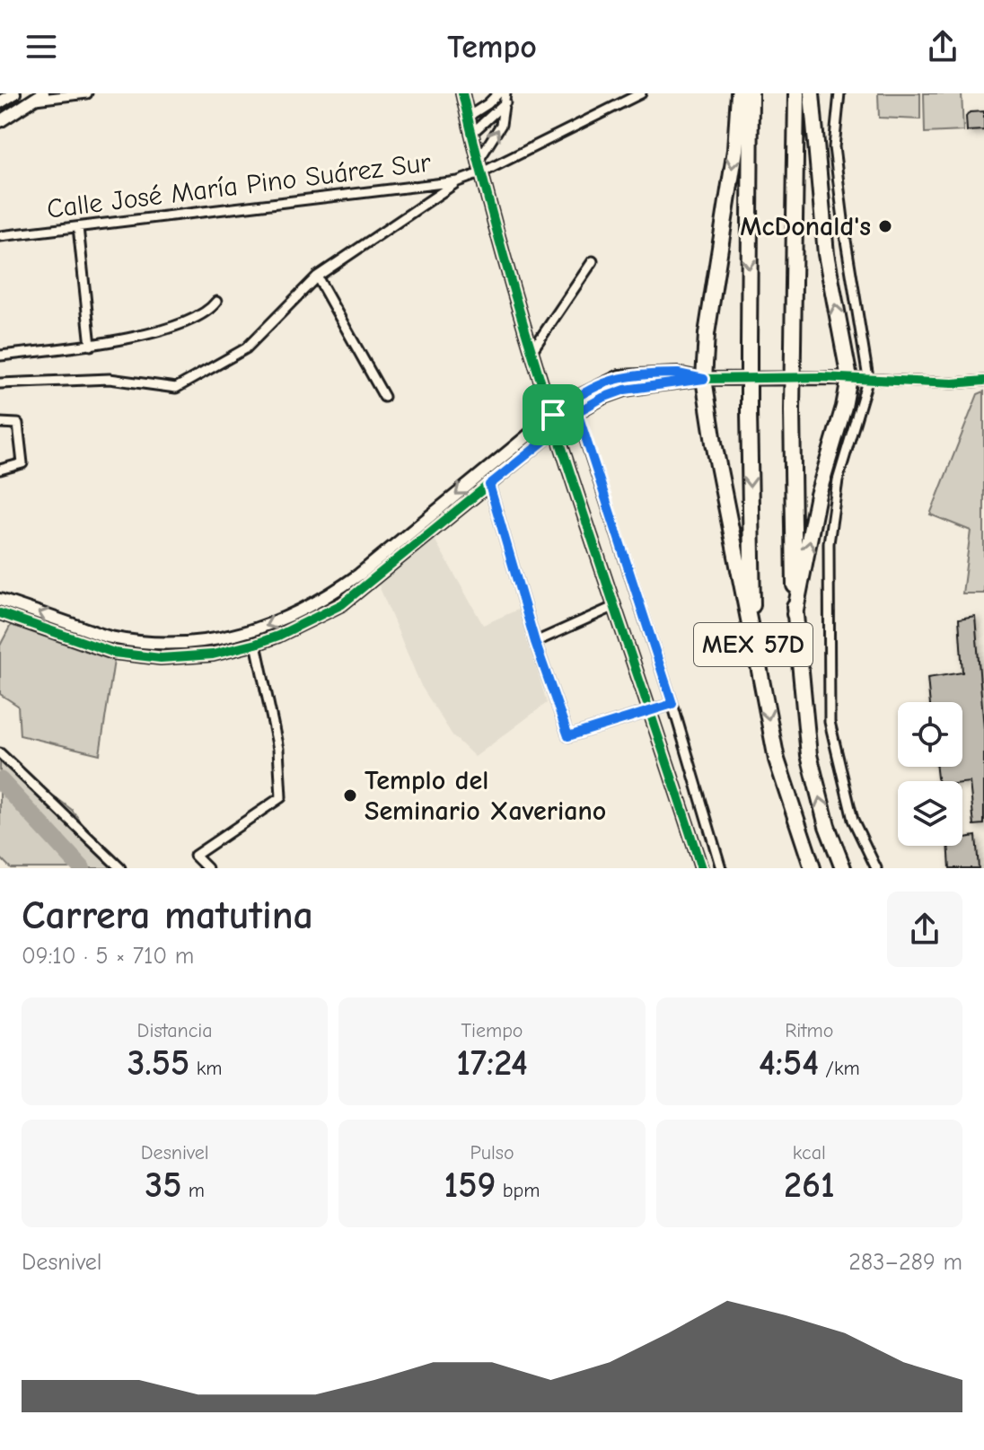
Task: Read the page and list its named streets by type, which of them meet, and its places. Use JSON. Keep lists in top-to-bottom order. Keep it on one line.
{"streets":{"highway":["MEX 57D"],"street":["Calle José María Pino Suárez Sur"]},"places":["McDonald's","Templo del Seminario Xaveriano"],"page":{"header":"Tempo","heading":["Carrera matutina","09:10 · 5 × 710 m"],"stats":[["Distancia","3.55 km"],["Tiempo","17:24"],["Ritmo","4:54 /km"],["Desnivel","35 m"],["Pulso","159 bpm"],["kcal","261"]],"chart":["Desnivel","283–289 m"]}}
